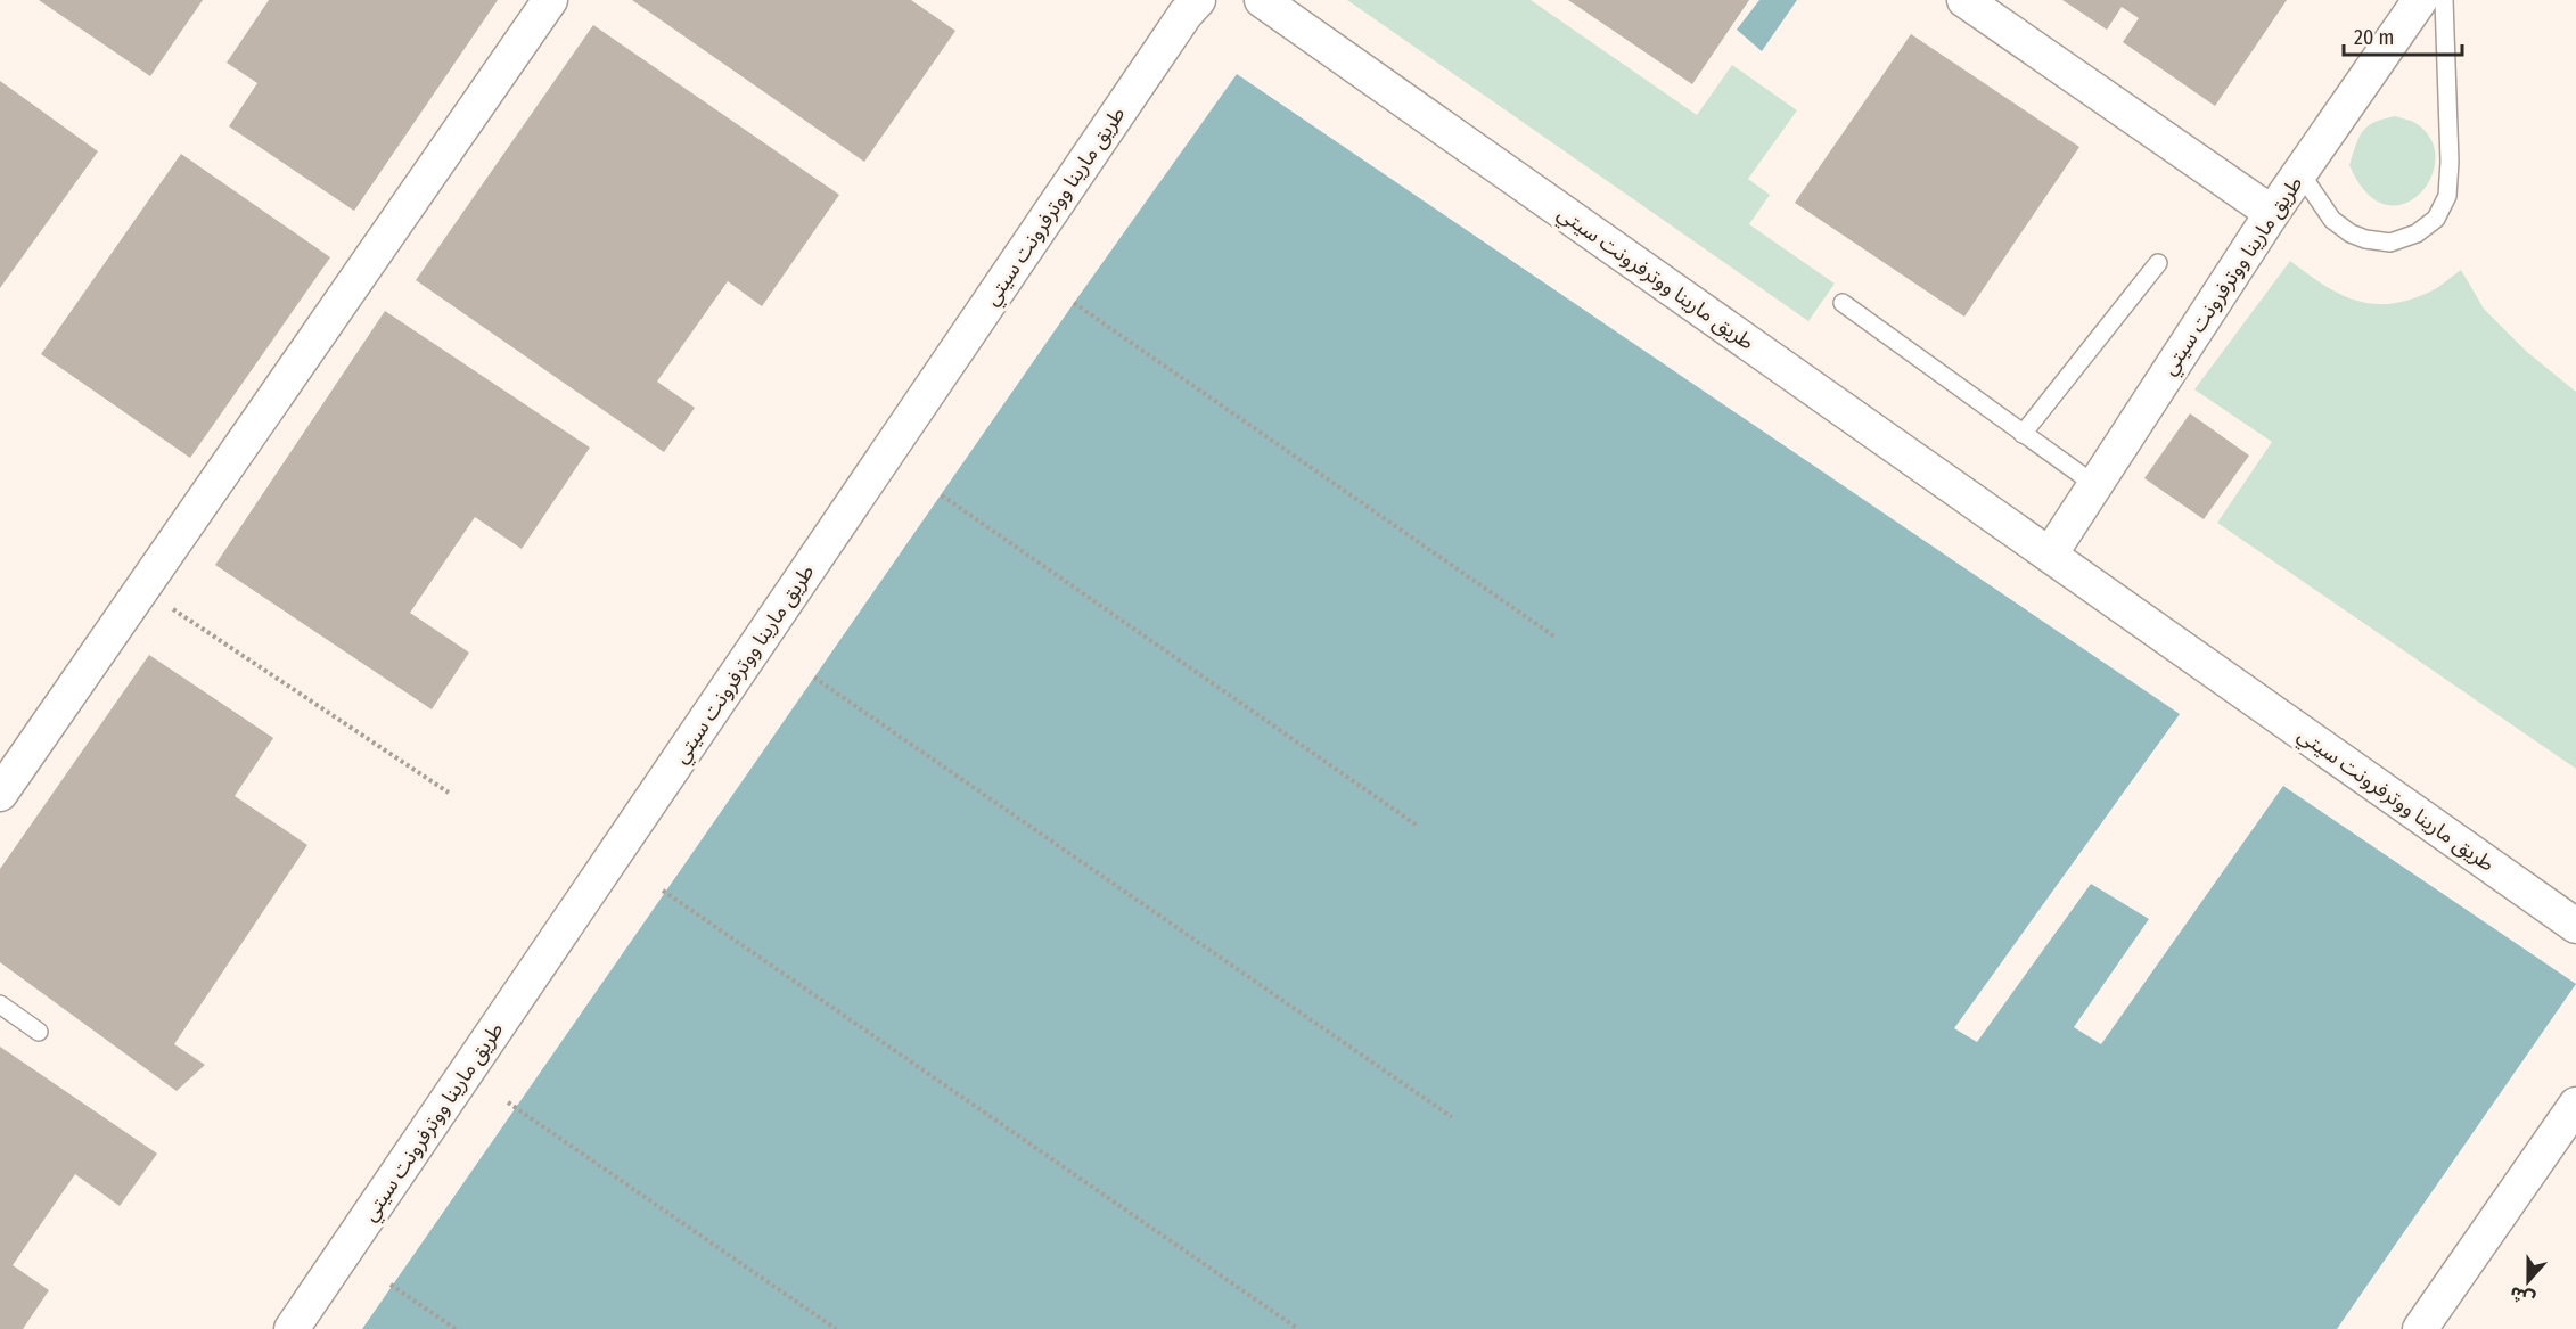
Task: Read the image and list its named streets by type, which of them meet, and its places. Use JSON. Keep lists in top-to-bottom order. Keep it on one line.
{"streets":{"street":["طريق مارينا ووترفرونت سيتي"]},"scale_bar":"20 m","north":"bottom"}
